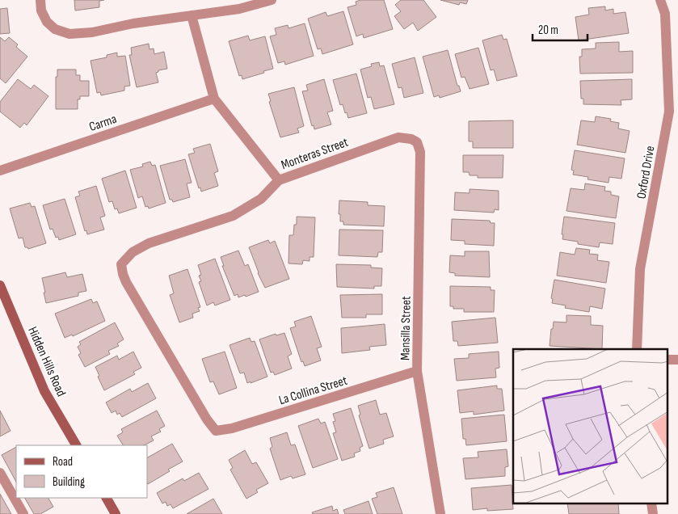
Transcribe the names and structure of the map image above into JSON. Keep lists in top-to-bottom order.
{
  "streets": {
    "street": [
      "Carma",
      "Monteras Street",
      "Oxford Drive",
      "Mansilla Street",
      "Hidden Hills Road",
      "La Collina Street"
    ]
  },
  "crossings": [
    ["Monteras Street", "Mansilla Street"],
    ["Monteras Street", "La Collina Street"],
    ["Mansilla Street", "La Collina Street"]
  ],
  "legend": ["Road", "Building"],
  "scale_bar": "20 m"
}
